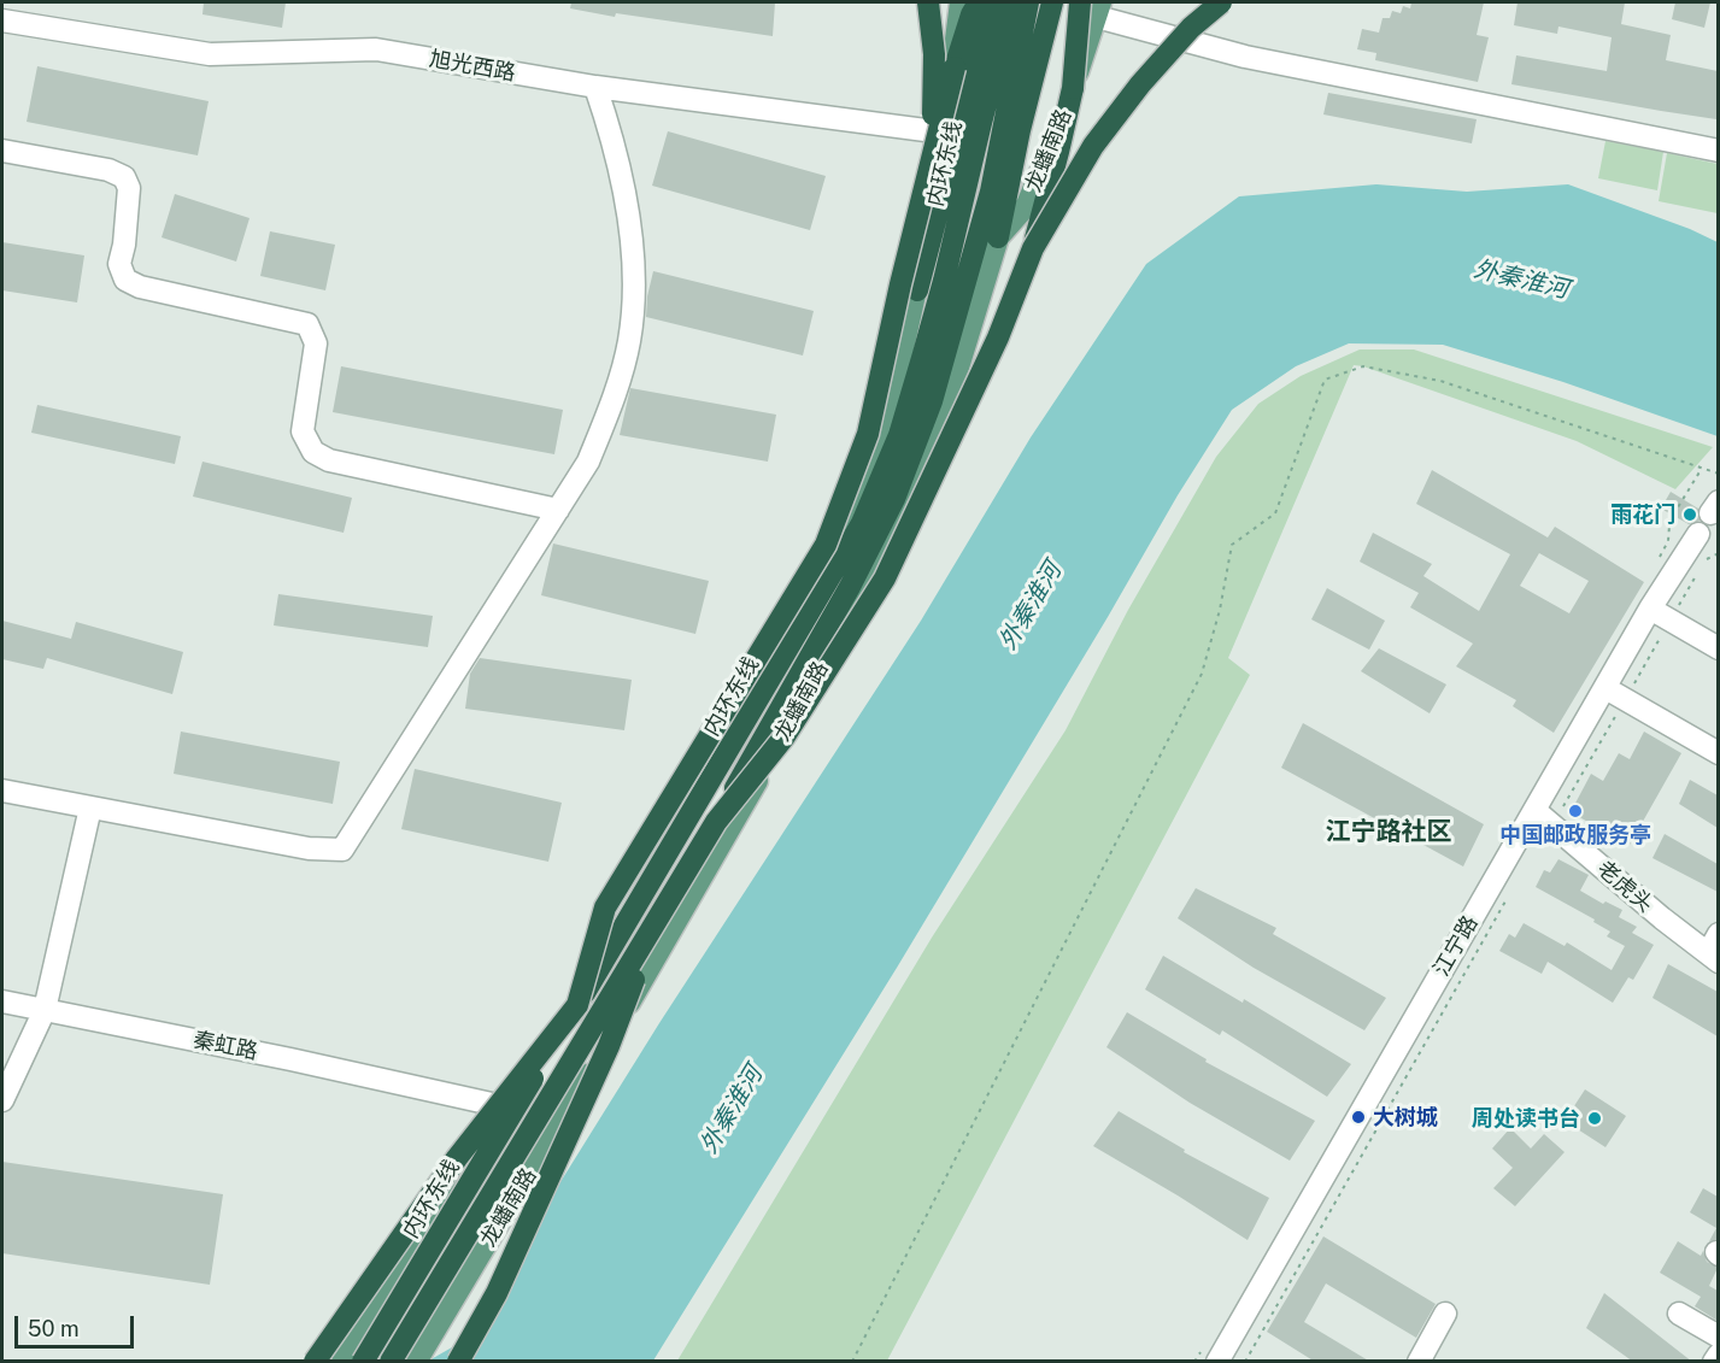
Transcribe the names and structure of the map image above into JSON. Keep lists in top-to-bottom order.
{
  "streets": {
    "highway": ["内环东线"],
    "main road": ["龙蟠南路"],
    "street": [
      "旭光西路",
      "老虎头",
      "江宁路",
      "秦虹路"
    ]
  },
  "crossings": [
    ["老虎头", "江宁路"]
  ],
  "districts": ["江宁路社区"],
  "water": ["外秦淮河"],
  "places": [
    "雨花门",
    "中国邮政服务亭",
    "大树城",
    "周处读书台"
  ],
  "scale_bar": "50 m"
}
